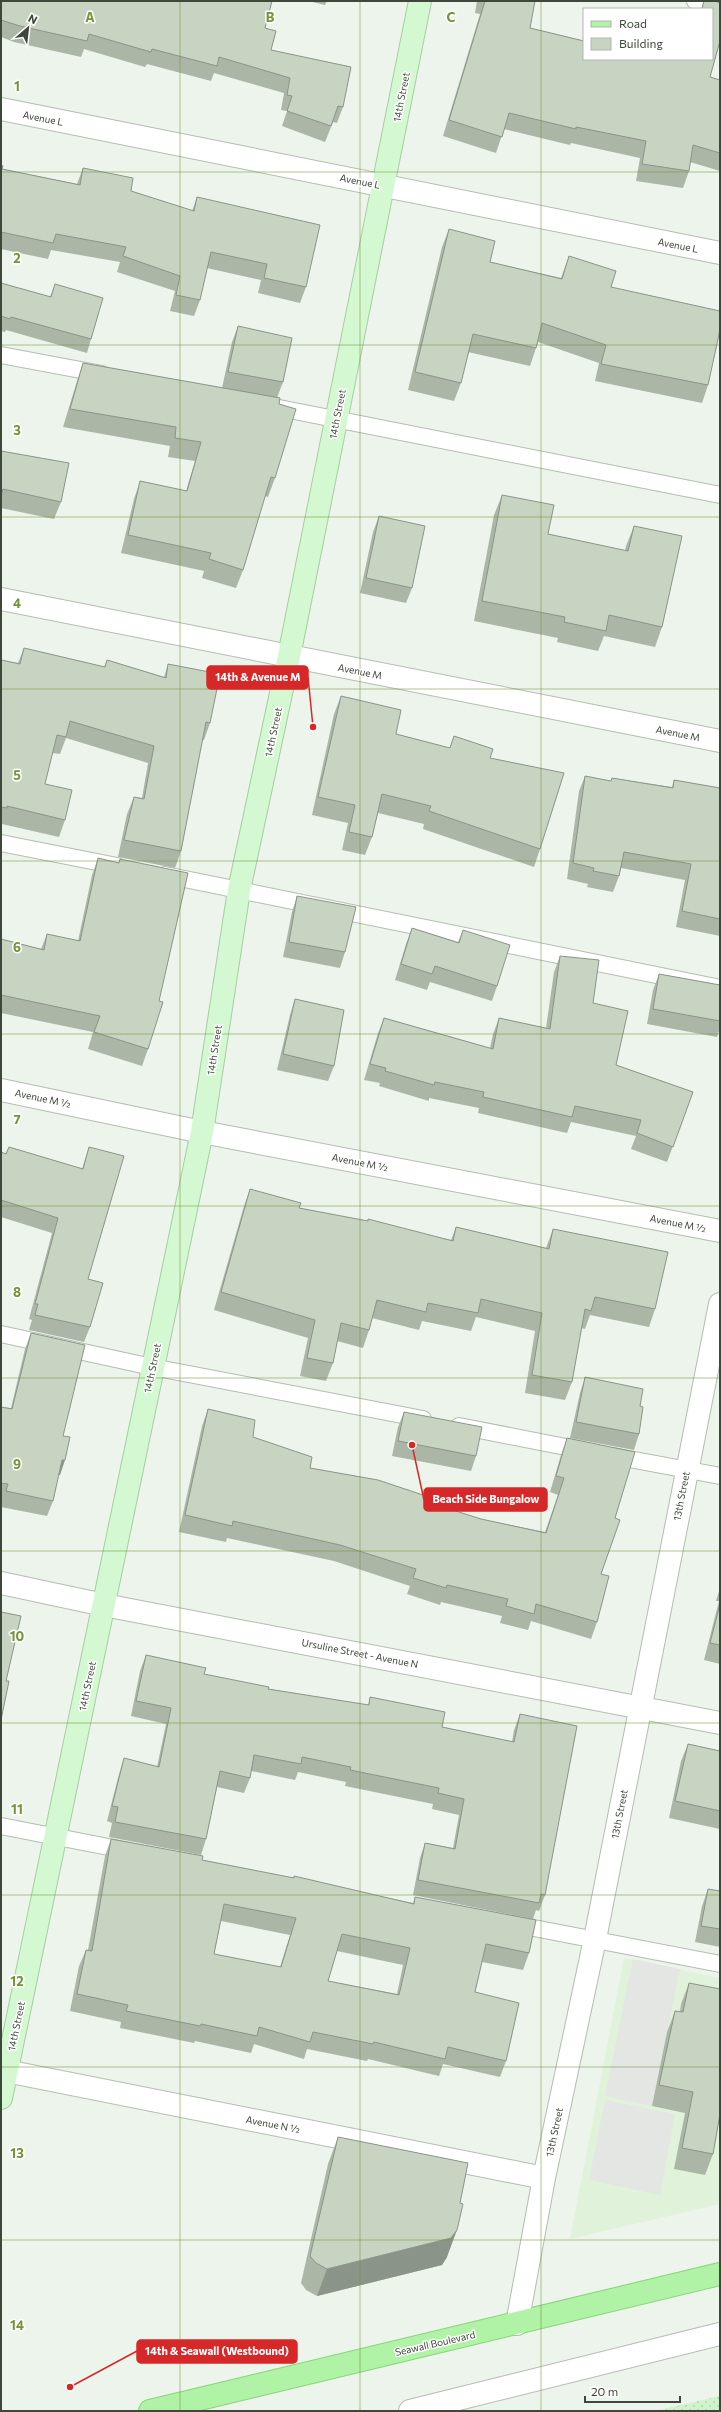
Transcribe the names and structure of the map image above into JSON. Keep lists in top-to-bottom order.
{
  "streets": {
    "main road": ["14th Street", "Seawall Boulevard"],
    "street": [
      "Avenue L",
      "Avenue M",
      "Avenue M ½",
      "13th Street",
      "Ursuline Street - Avenue N",
      "Avenue N ½"
    ]
  },
  "crossings": [
    ["14th Street", "Avenue L"],
    ["14th Street", "Avenue M"],
    ["14th Street", "Avenue M ½"],
    ["14th Street", "Ursuline Street - Avenue N"],
    ["14th Street", "Avenue N ½"],
    ["13th Street", "Ursuline Street - Avenue N"],
    ["13th Street", "Avenue N ½"],
    ["13th Street", "Seawall Boulevard"]
  ],
  "places": ["14th & Avenue M", "Beach Side Bungalow", "14th & Seawall (Westbound)"],
  "legend": ["Road", "Building"],
  "scale_bar": "20 m",
  "north": "top right",
  "grid": {
    "columns": ["A", "B", "C"],
    "rows": [
      "1",
      "2",
      "3",
      "4",
      "5",
      "6",
      "7",
      "8",
      "9",
      "10",
      "11",
      "12",
      "13",
      "14"
    ]
  }
}
